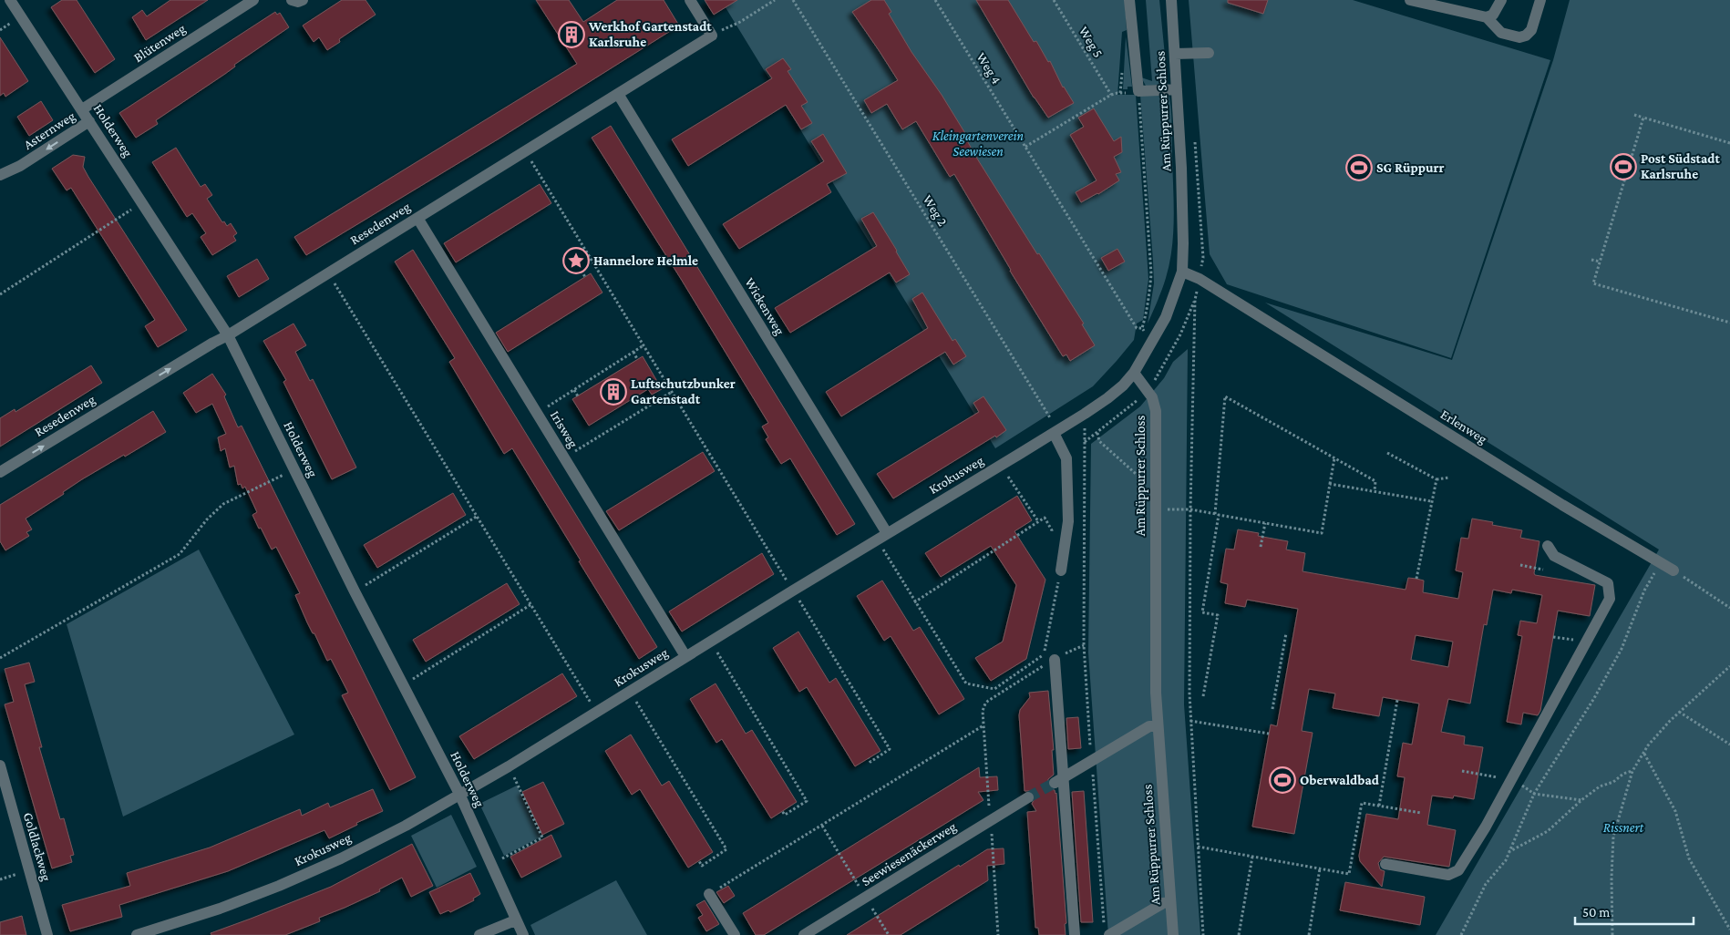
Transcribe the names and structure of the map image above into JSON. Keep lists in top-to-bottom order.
{
  "streets": {
    "street": [
      "Blütenweg",
      "Am Rüppurrer Schloss",
      "Asternweg",
      "Holderweg",
      "Resedenweg",
      "Wickenweg",
      "Erlenweg",
      "Irisweg",
      "Krokusweg",
      "Goldlackweg",
      "Seewiesenäckerweg"
    ],
    "path": ["Weg 5", "Weg 4", "Weg 2"]
  },
  "crossings": [
    ["Blütenweg", "Holderweg"],
    ["Am Rüppurrer Schloss", "Erlenweg"],
    ["Am Rüppurrer Schloss", "Krokusweg"],
    ["Asternweg", "Holderweg"],
    ["Holderweg", "Resedenweg"],
    ["Holderweg", "Krokusweg"],
    ["Weg 2", "Krokusweg"],
    ["Resedenweg", "Wickenweg"],
    ["Resedenweg", "Irisweg"],
    ["Wickenweg", "Krokusweg"],
    ["Irisweg", "Krokusweg"]
  ],
  "one_way": ["Asternweg"],
  "parks": ["Kleingartenverein Seewiesen", "Rissnert"],
  "places": {
    "building": ["Werkhof Gartenstadt Karlsruhe", "Luftschutzbunker Gartenstadt"],
    "sports": ["Post Südstadt Karlsruhe", "SG Rüppurr", "Oberwaldbad"],
    "place": ["Hannelore Helmle"]
  },
  "scale_bar": "50 m"
}
